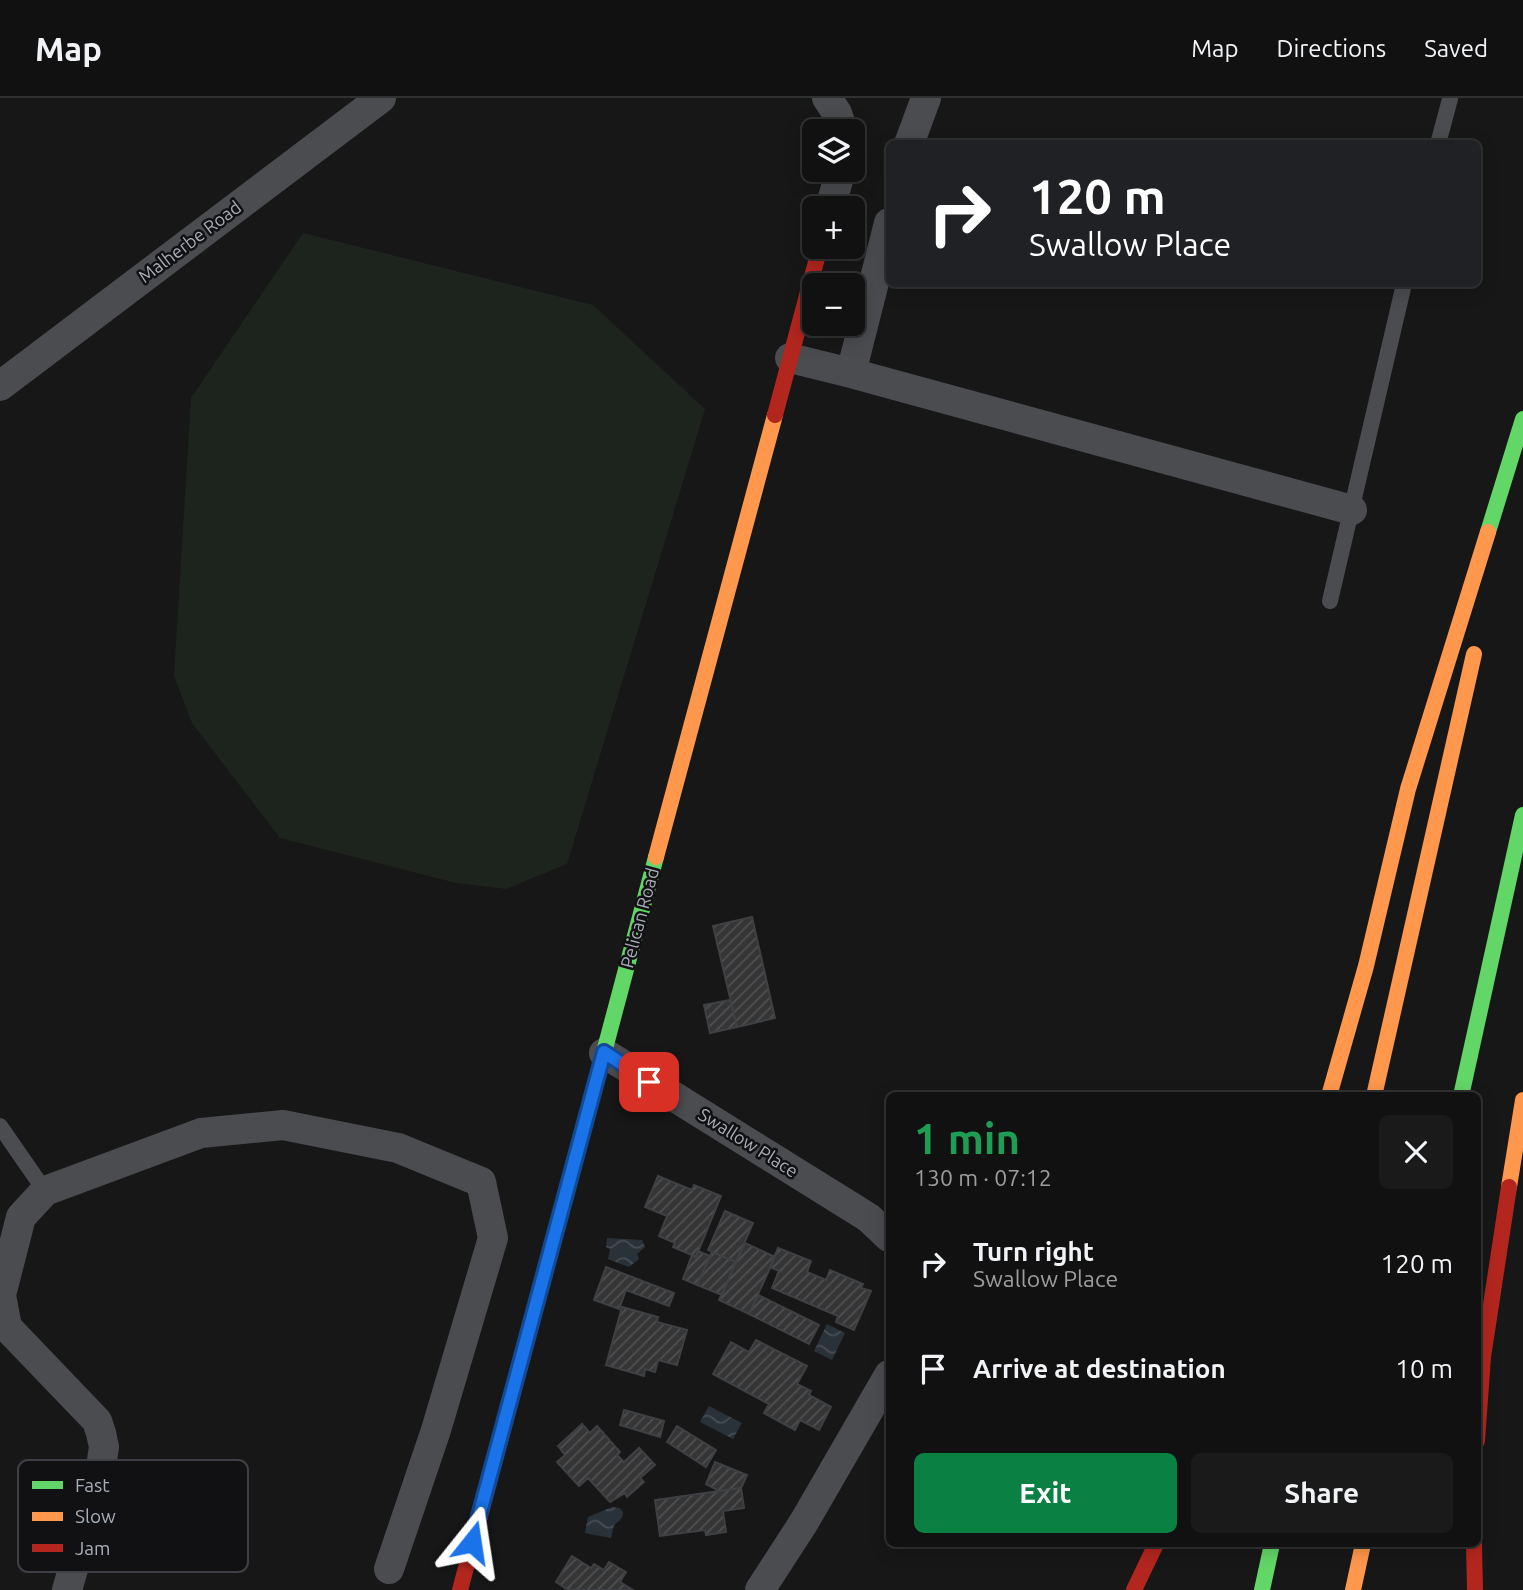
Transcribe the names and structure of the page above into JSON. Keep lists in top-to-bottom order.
{
  "streets": {
    "main road": ["Pelican Road"],
    "street": ["Malherbe Road", "Swallow Place"]
  },
  "crossings": [
    ["Pelican Road", "Swallow Place"]
  ],
  "legend": ["Fast", "Slow", "Jam"],
  "page": {
    "header": "Map",
    "nav": ["Map", "Directions", "Saved"],
    "map_buttons": ["+", "−"],
    "turn": ["120 m", "Swallow Place"],
    "heading": ["1 min", "130 m · 07:12"],
    "list": [
      {
        "name": "Turn right",
        "note": "Swallow Place",
        "value": "120 m"
      },
      {
        "name": "Arrive at destination",
        "value": "10 m"
      }
    ],
    "buttons": ["Exit", "Share"]
  }
}
